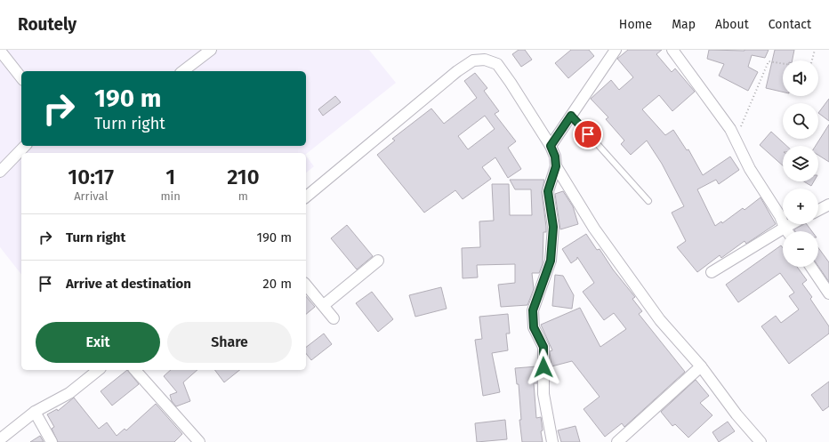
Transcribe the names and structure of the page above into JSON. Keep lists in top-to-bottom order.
{
  "page": {
    "header": "Routely",
    "nav": [
      "Home",
      "Map",
      "About",
      "Contact"
    ],
    "map_buttons": ["+", "−"],
    "turn": ["190 m", "Turn right"],
    "eta": [
      "10:17",
      "Arrival",
      "1",
      "min",
      "210",
      "m"
    ],
    "list": [
      {
        "name": "Turn right",
        "value": "190 m"
      },
      {
        "name": "Arrive at destination",
        "value": "20 m"
      }
    ],
    "buttons": ["Exit", "Share"]
  }
}
